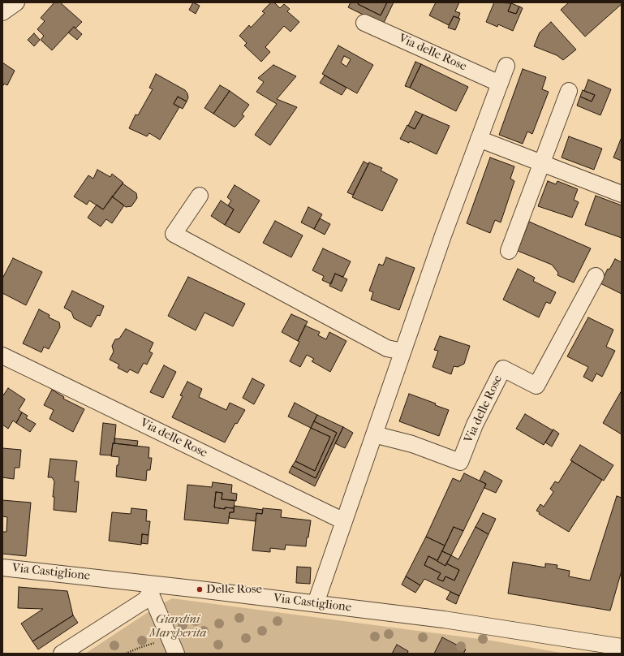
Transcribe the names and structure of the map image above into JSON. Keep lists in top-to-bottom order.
{
  "streets": {
    "street": ["Via delle Rose", "Via Castiglione"]
  },
  "parks": ["Giardini Margherita"],
  "places": ["Delle Rose"]
}
